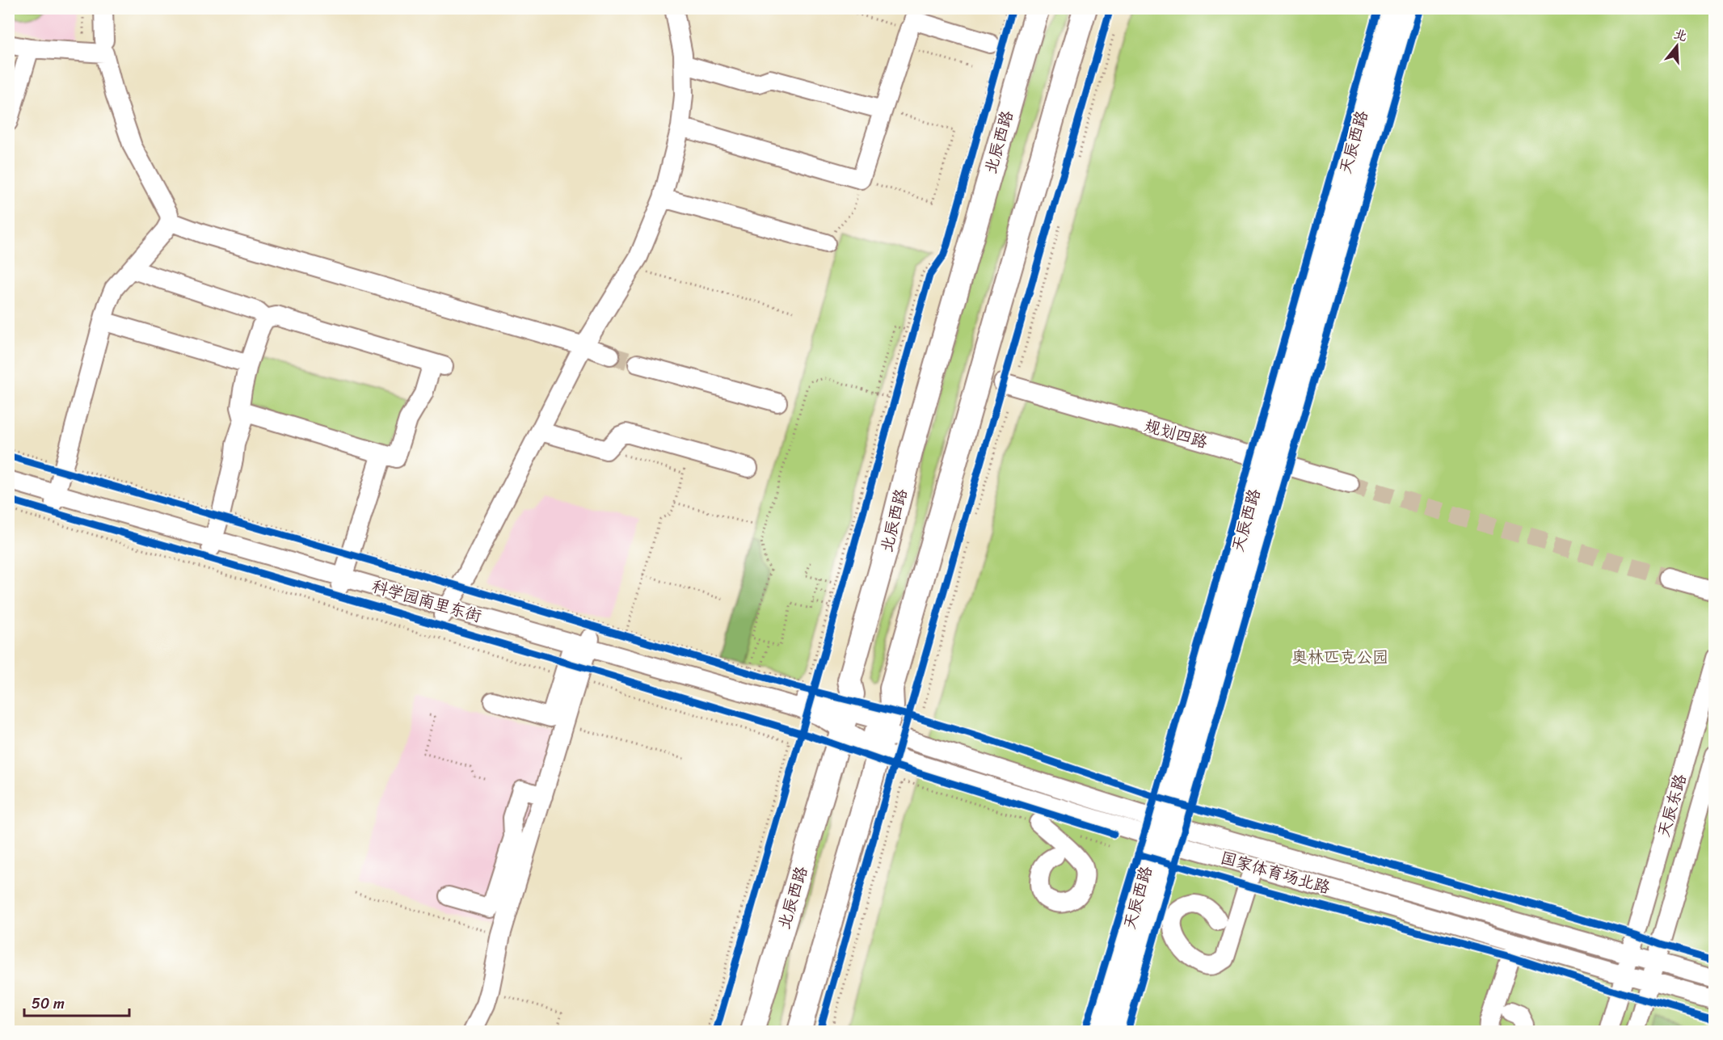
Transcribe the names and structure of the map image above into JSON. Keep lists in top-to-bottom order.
{
  "streets": {
    "main road": ["北辰西路"],
    "street": [
      "天辰西路",
      "规划四路",
      "科学园南里东街",
      "天辰东路",
      "国家体育场北路"
    ]
  },
  "crossings": [
    ["北辰西路", "科学园南里东街"],
    ["北辰西路", "国家体育场北路"],
    ["天辰西路", "规划四路"],
    ["天辰西路", "国家体育场北路"],
    ["科学园南里东街", "国家体育场北路"],
    ["天辰东路", "国家体育场北路"]
  ],
  "parks": ["奥林匹克公园"],
  "scale_bar": "50 m",
  "north": "top"
}
